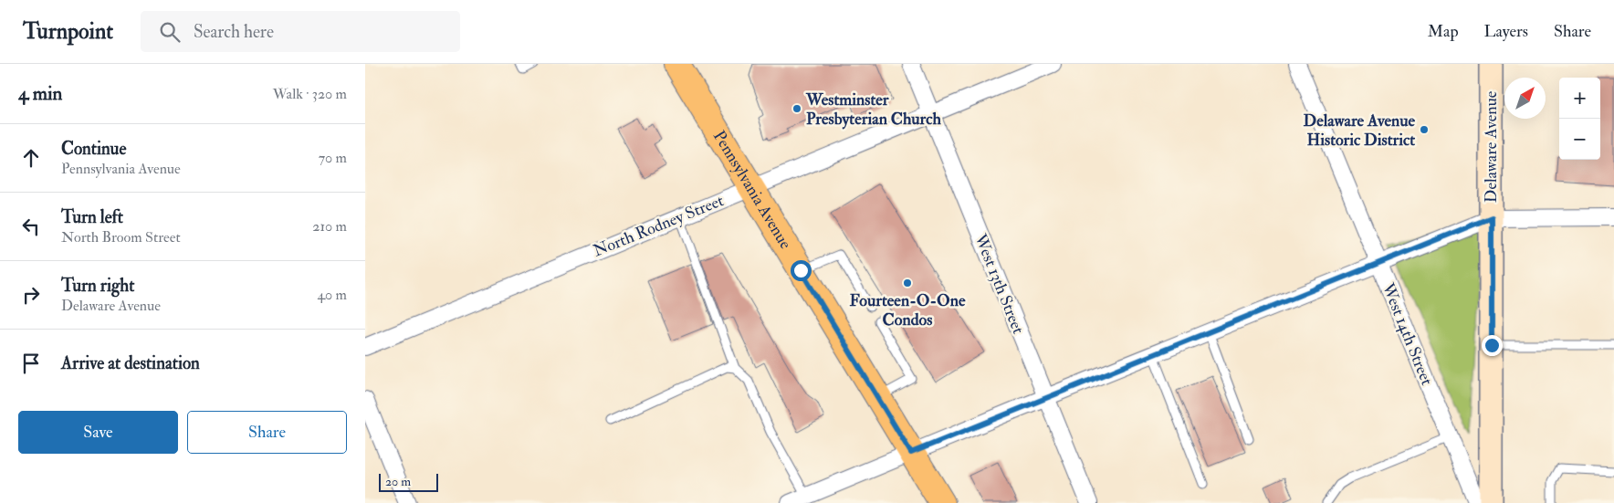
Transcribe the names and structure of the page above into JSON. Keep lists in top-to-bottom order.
{
  "streets": {
    "main road": ["Pennsylvania Avenue"],
    "street": [
      "Delaware Avenue",
      "North Rodney Street",
      "West 13th Street",
      "West 14th Street"
    ]
  },
  "crossings": [
    ["Pennsylvania Avenue", "North Rodney Street"],
    ["North Rodney Street", "West 13th Street"]
  ],
  "places": ["Westminster Presbyterian Church", "Delaware Avenue Historic District", "Fourteen-O-One Condos"],
  "scale_bar": "20 m",
  "north": "top right",
  "page": {
    "header": "Turnpoint",
    "search": "Search here",
    "nav": ["Map", "Layers", "Share"],
    "heading": ["4 min", "Walk · 320 m"],
    "map_buttons": ["+", "−"],
    "list": [
      ["Continue", "Pennsylvania Avenue", "70 m"],
      ["Turn left", "North Broom Street", "210 m"],
      ["Turn right", "Delaware Avenue", "40 m"],
      "Arrive at destination"
    ],
    "buttons": ["Save", "Share"],
    "scale": "20 m"
  }
}
